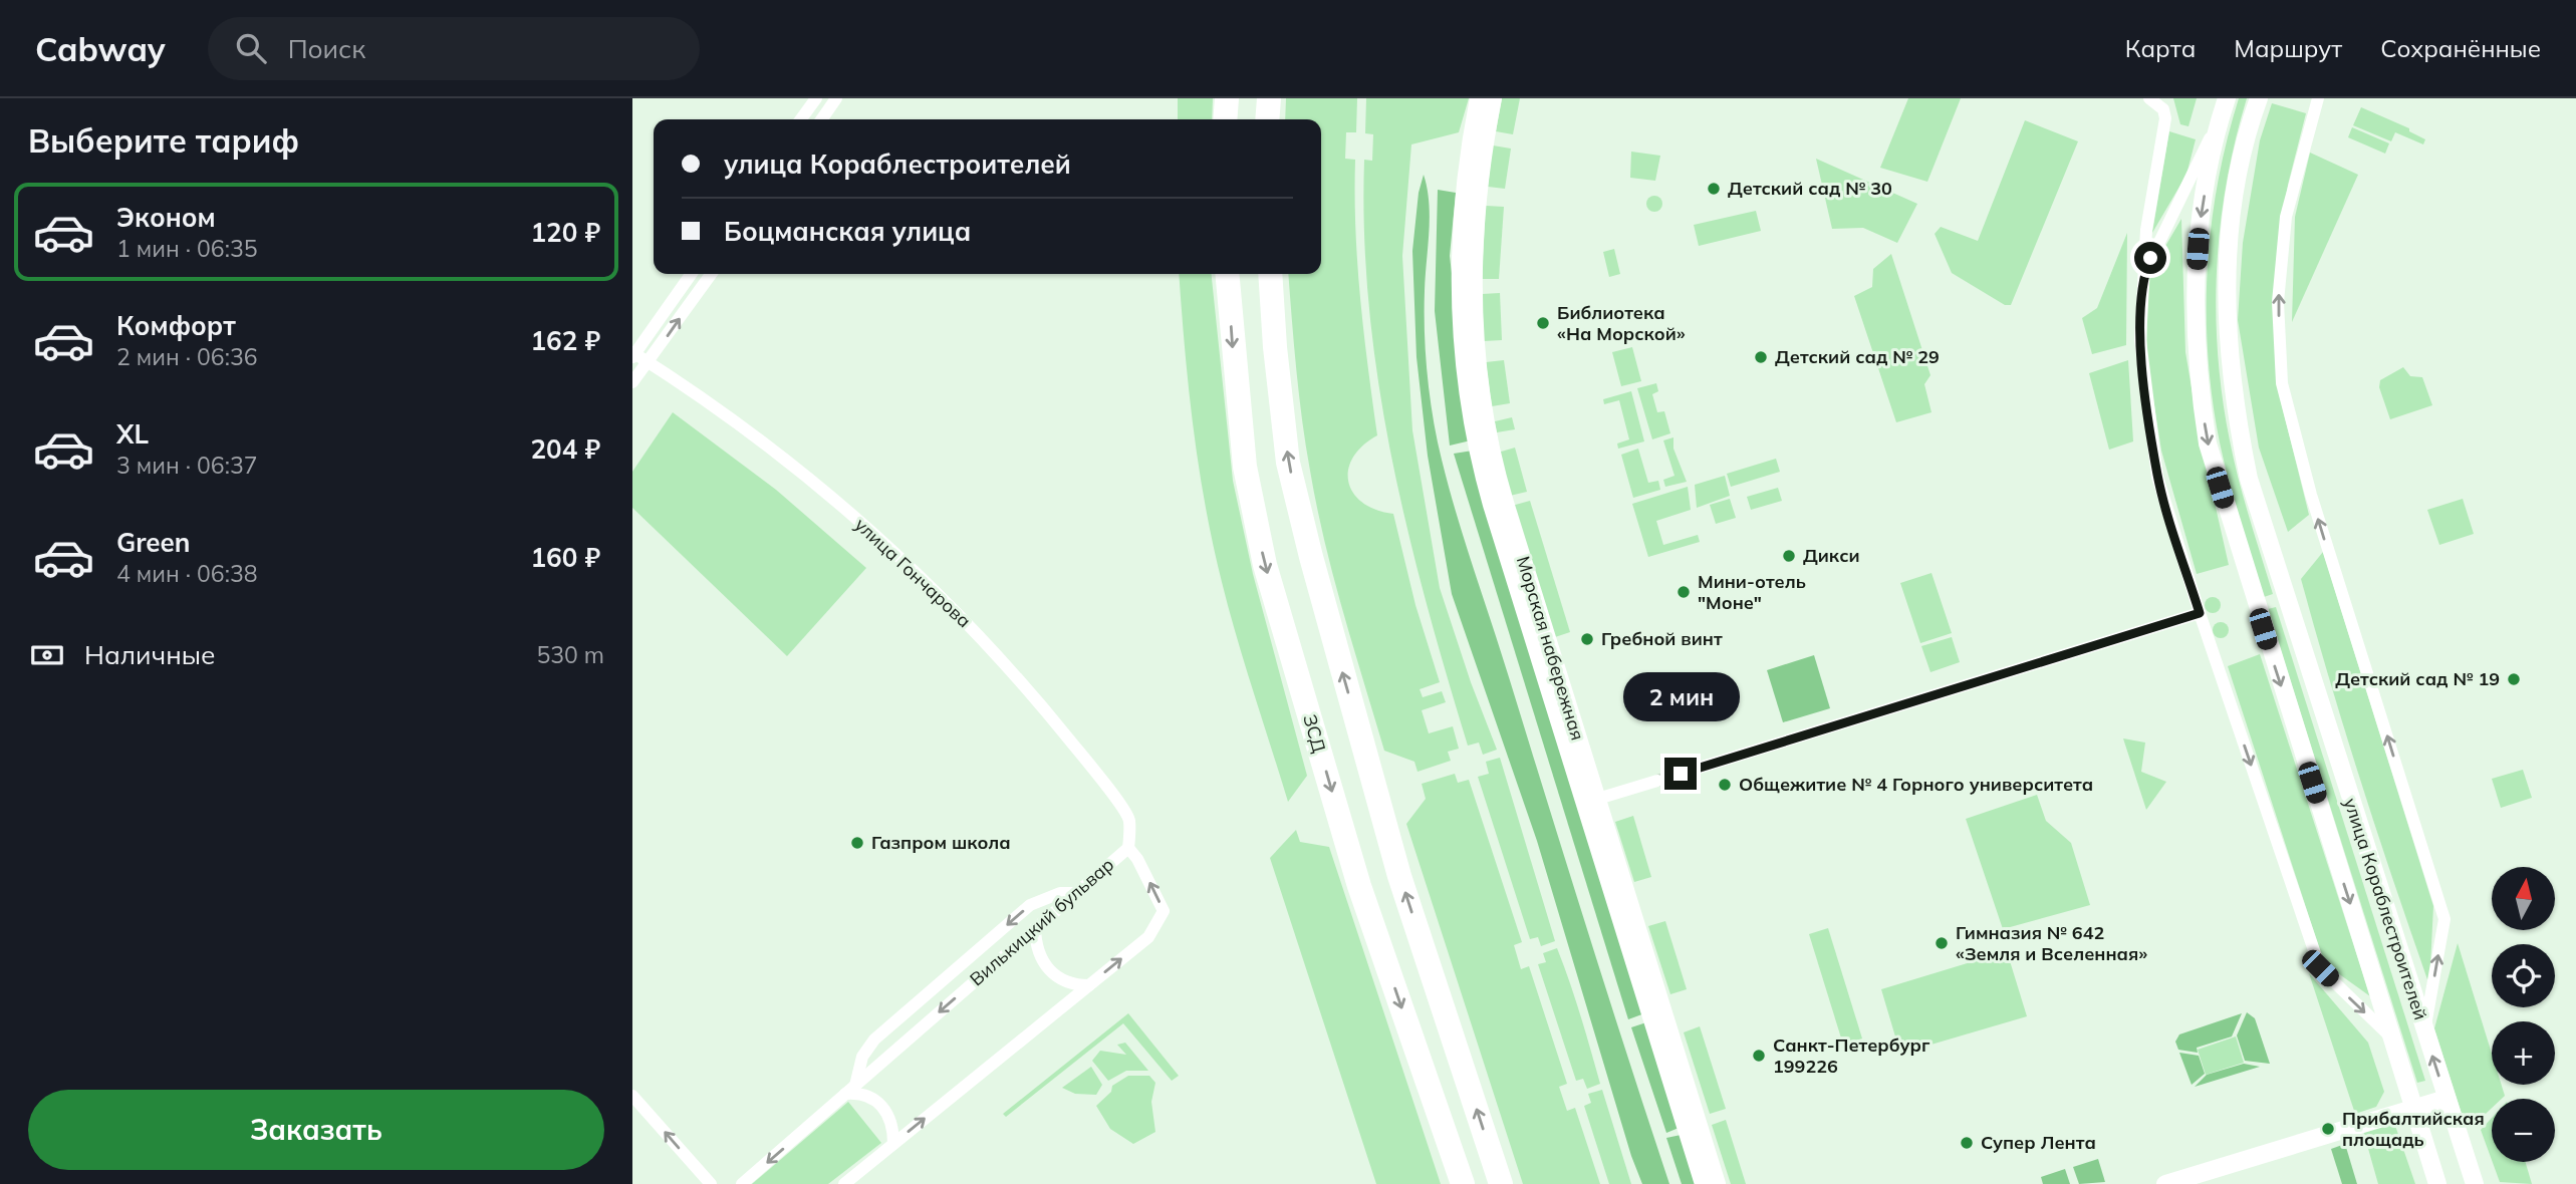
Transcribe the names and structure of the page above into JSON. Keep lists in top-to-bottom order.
{
  "streets": {
    "highway": ["ЗСД"],
    "street": [
      "улица Гончарова",
      "Морская набережная",
      "улица Кораблестроителей",
      "Вилькицкий бульвар"
    ]
  },
  "crossings": [
    ["улица Гончарова", "Вилькицкий бульвар"]
  ],
  "places": [
    "Детский сад № 30",
    "Библиотека «На Морской»",
    "Детский сад № 29",
    "Дикси",
    "Мини-отель \"Моне\"",
    "Гребной винт",
    "Детский сад № 19",
    "Общежитие № 4 Горного университета",
    "Газпром школа",
    "Гимназия № 642 «Земля и Вселенная»",
    "Санкт-Петербург 199226",
    "Прибалтийская площадь",
    "Супер Лента"
  ],
  "north": "top",
  "page": {
    "header": "Cabway",
    "search": "Поиск",
    "nav": ["Карта", "Маршрут", "Сохранённые"],
    "heading": "Выберите тариф",
    "banner": ["улица Кораблестроителей", "Боцманская улица"],
    "list": [
      {
        "name": "Эконом",
        "note": "1 мин · 06:35",
        "value": "120 ₽"
      },
      {
        "name": "Комфорт",
        "note": "2 мин · 06:36",
        "value": "162 ₽"
      },
      {
        "name": "XL",
        "note": "3 мин · 06:37",
        "value": "204 ₽"
      },
      {
        "name": "Green",
        "note": "4 мин · 06:38",
        "value": "160 ₽"
      }
    ],
    "pay": ["Наличные", "530 m"],
    "bubble": "2 мин",
    "map_buttons": ["+", "−"],
    "buttons": "Заказать"
  }
}
